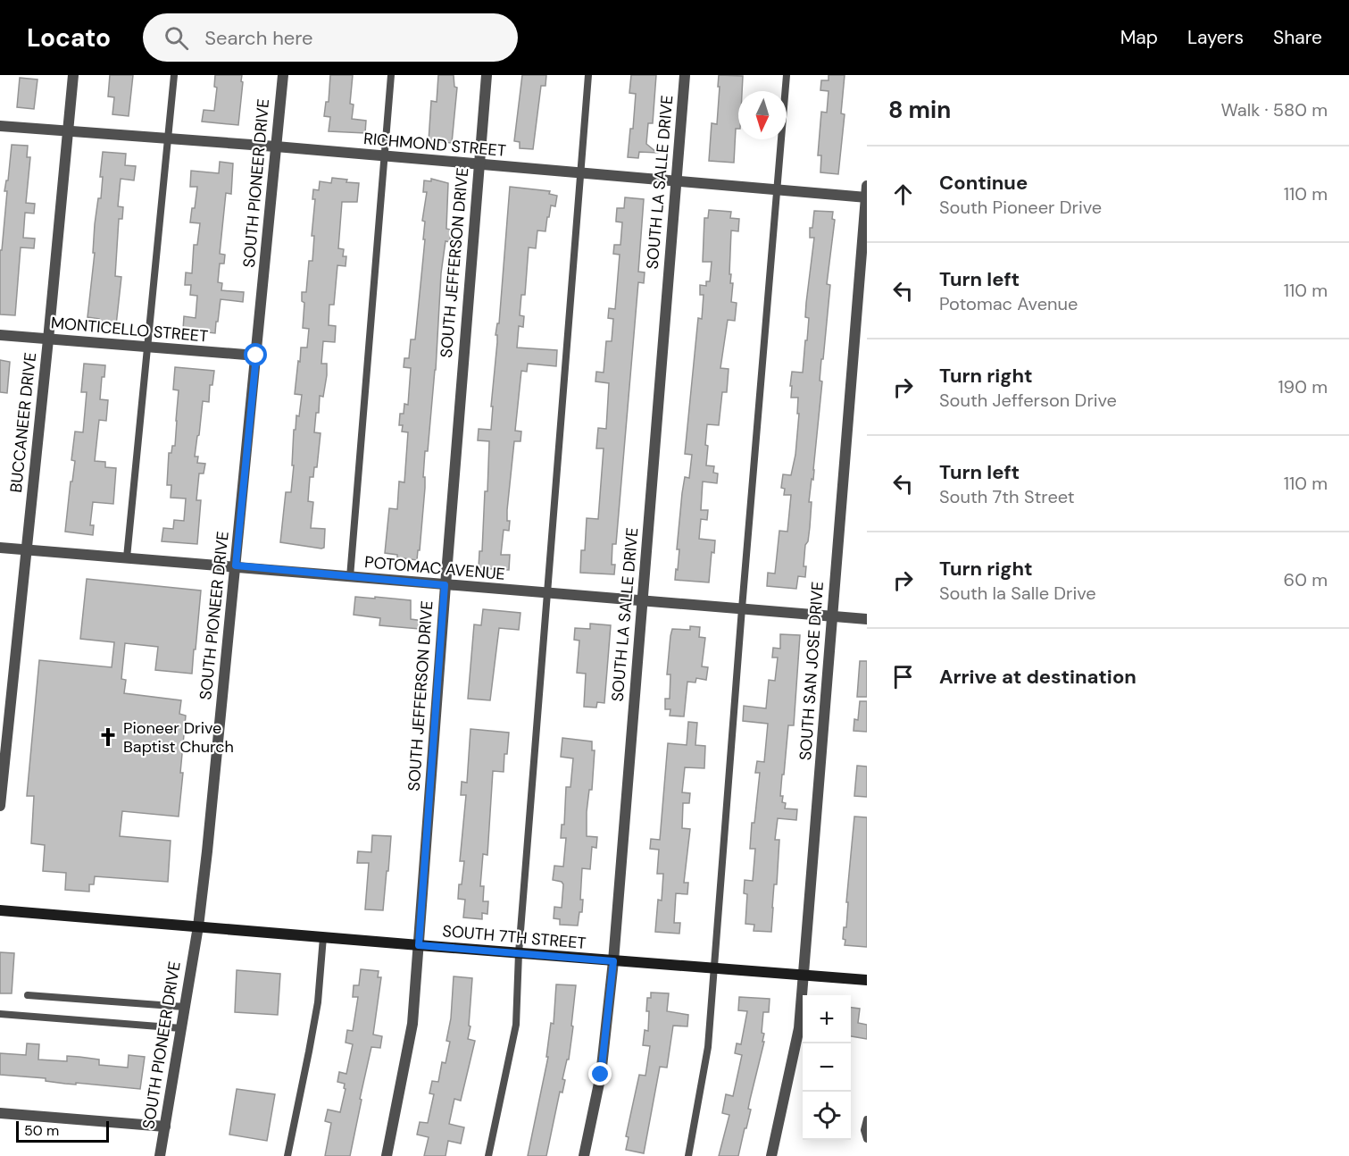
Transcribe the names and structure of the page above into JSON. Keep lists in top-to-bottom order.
{
  "streets": {
    "main road": ["SOUTH 7TH STREET"],
    "street": [
      "RICHMOND STREET",
      "SOUTH LA SALLE DRIVE",
      "SOUTH PIONEER DRIVE",
      "SOUTH JEFFERSON DRIVE",
      "MONTICELLO STREET",
      "BUCCANEER DRIVE",
      "POTOMAC AVENUE",
      "SOUTH SAN JOSE DRIVE"
    ]
  },
  "crossings": [
    ["RICHMOND STREET", "SOUTH LA SALLE DRIVE"],
    ["RICHMOND STREET", "SOUTH PIONEER DRIVE"],
    ["RICHMOND STREET", "SOUTH JEFFERSON DRIVE"],
    ["RICHMOND STREET", "BUCCANEER DRIVE"],
    ["RICHMOND STREET", "SOUTH SAN JOSE DRIVE"],
    ["SOUTH LA SALLE DRIVE", "POTOMAC AVENUE"],
    ["SOUTH LA SALLE DRIVE", "SOUTH 7TH STREET"],
    ["SOUTH PIONEER DRIVE", "MONTICELLO STREET"],
    ["SOUTH PIONEER DRIVE", "POTOMAC AVENUE"],
    ["SOUTH PIONEER DRIVE", "SOUTH 7TH STREET"],
    ["SOUTH JEFFERSON DRIVE", "POTOMAC AVENUE"],
    ["SOUTH JEFFERSON DRIVE", "SOUTH 7TH STREET"],
    ["MONTICELLO STREET", "BUCCANEER DRIVE"],
    ["BUCCANEER DRIVE", "POTOMAC AVENUE"],
    ["POTOMAC AVENUE", "SOUTH SAN JOSE DRIVE"],
    ["SOUTH SAN JOSE DRIVE", "SOUTH 7TH STREET"]
  ],
  "places": {
    "church": ["Pioneer Drive Baptist Church"]
  },
  "scale_bar": "50 m",
  "north": "bottom",
  "page": {
    "header": "Locato",
    "search": "Search here",
    "nav": ["Map", "Layers", "Share"],
    "heading": ["8 min", "Walk · 580 m"],
    "list": [
      ["Continue", "South Pioneer Drive", "110 m"],
      ["Turn left", "Potomac Avenue", "110 m"],
      ["Turn right", "South Jefferson Drive", "190 m"],
      ["Turn left", "South 7th Street", "110 m"],
      ["Turn right", "South la Salle Drive", "60 m"],
      "Arrive at destination"
    ],
    "map_buttons": ["+", "−"],
    "scale": "50 m"
  }
}
